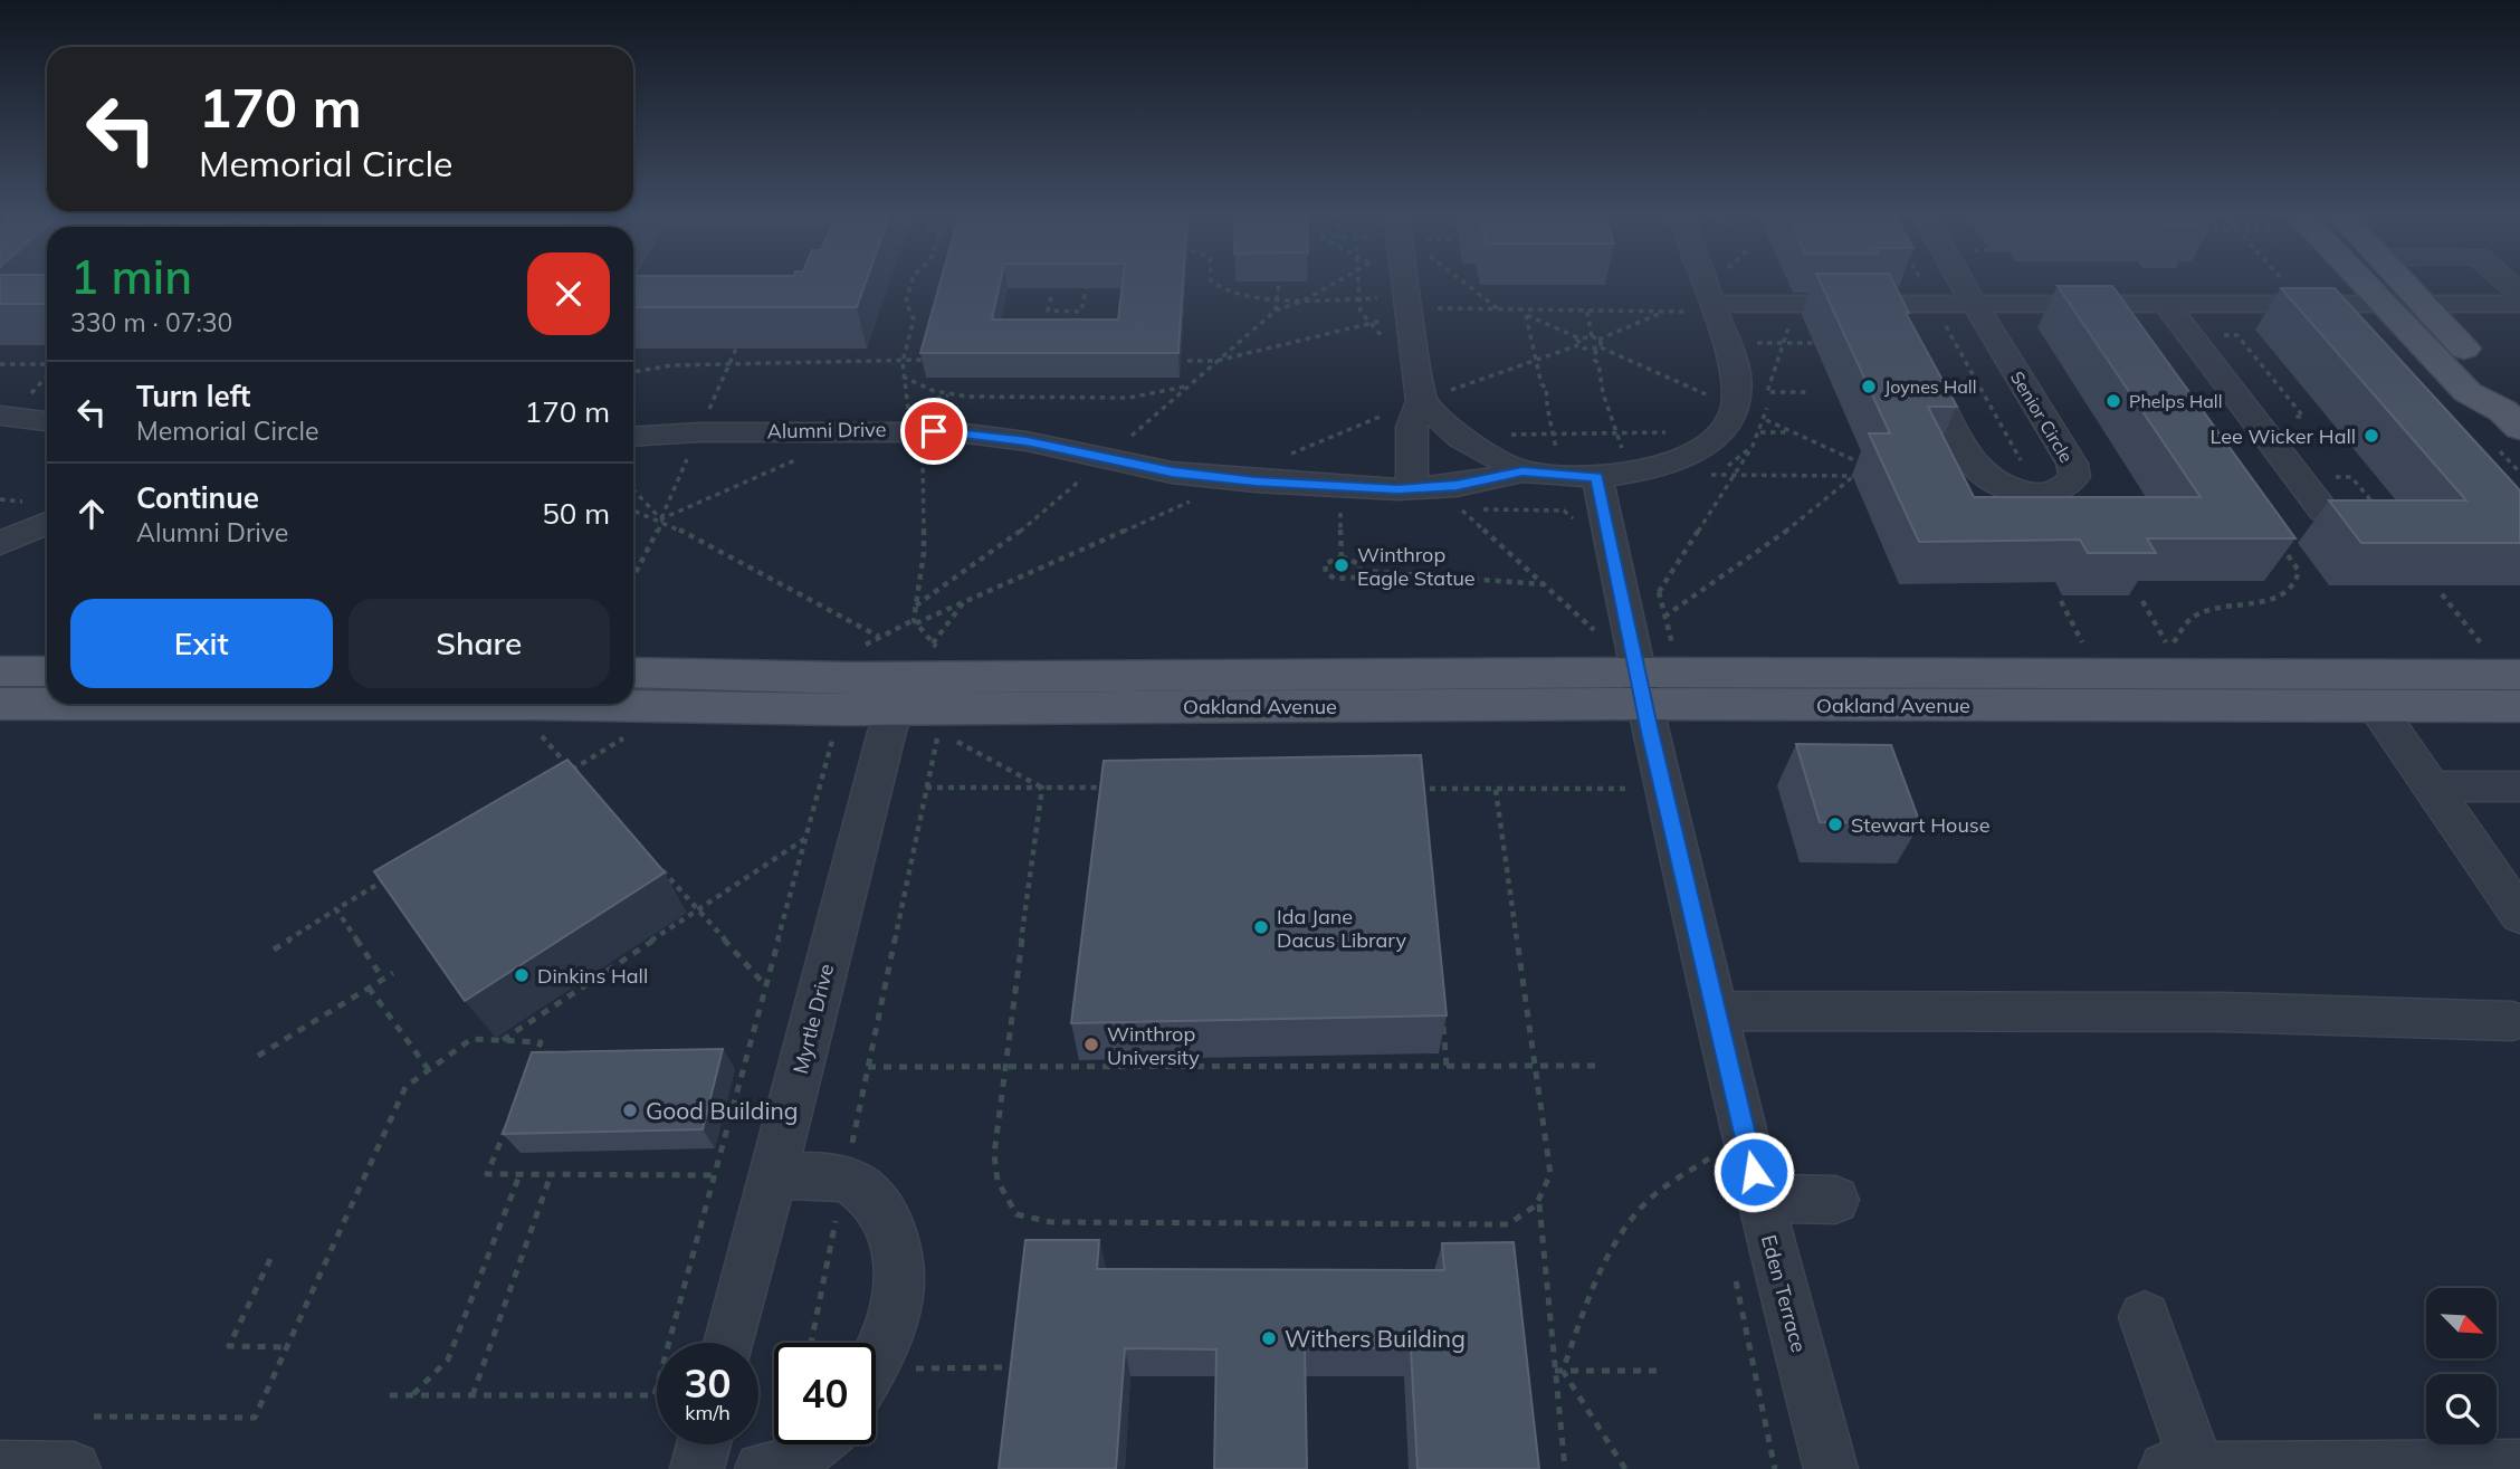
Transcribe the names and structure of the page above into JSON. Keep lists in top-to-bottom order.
{
  "streets": {
    "main road": ["Oakland Avenue"],
    "street": [
      "Senior Circle",
      "Alumni Drive",
      "Myrtle Drive",
      "Eden Terrace"
    ]
  },
  "crossings": [
    ["Oakland Avenue", "Myrtle Drive"],
    ["Oakland Avenue", "Eden Terrace"]
  ],
  "places": [
    "Joynes Hall",
    "Phelps Hall",
    "Lee Wicker Hall",
    "Winthrop Eagle Statue",
    "Stewart House",
    "Ida Jane Dacus Library",
    "Dinkins Hall",
    "Winthrop University",
    "Good Building",
    "Withers Building"
  ],
  "north": "bottom right",
  "page": {
    "turn": ["170 m", "Memorial Circle"],
    "heading": ["1 min", "330 m · 07:30"],
    "list": [
      {
        "name": "Turn left",
        "note": "Memorial Circle",
        "value": "170 m"
      },
      {
        "name": "Continue",
        "note": "Alumni Drive",
        "value": "50 m"
      }
    ],
    "buttons": ["Exit", "Share"],
    "speed": "30 km/h",
    "limit": "40"
  }
}
